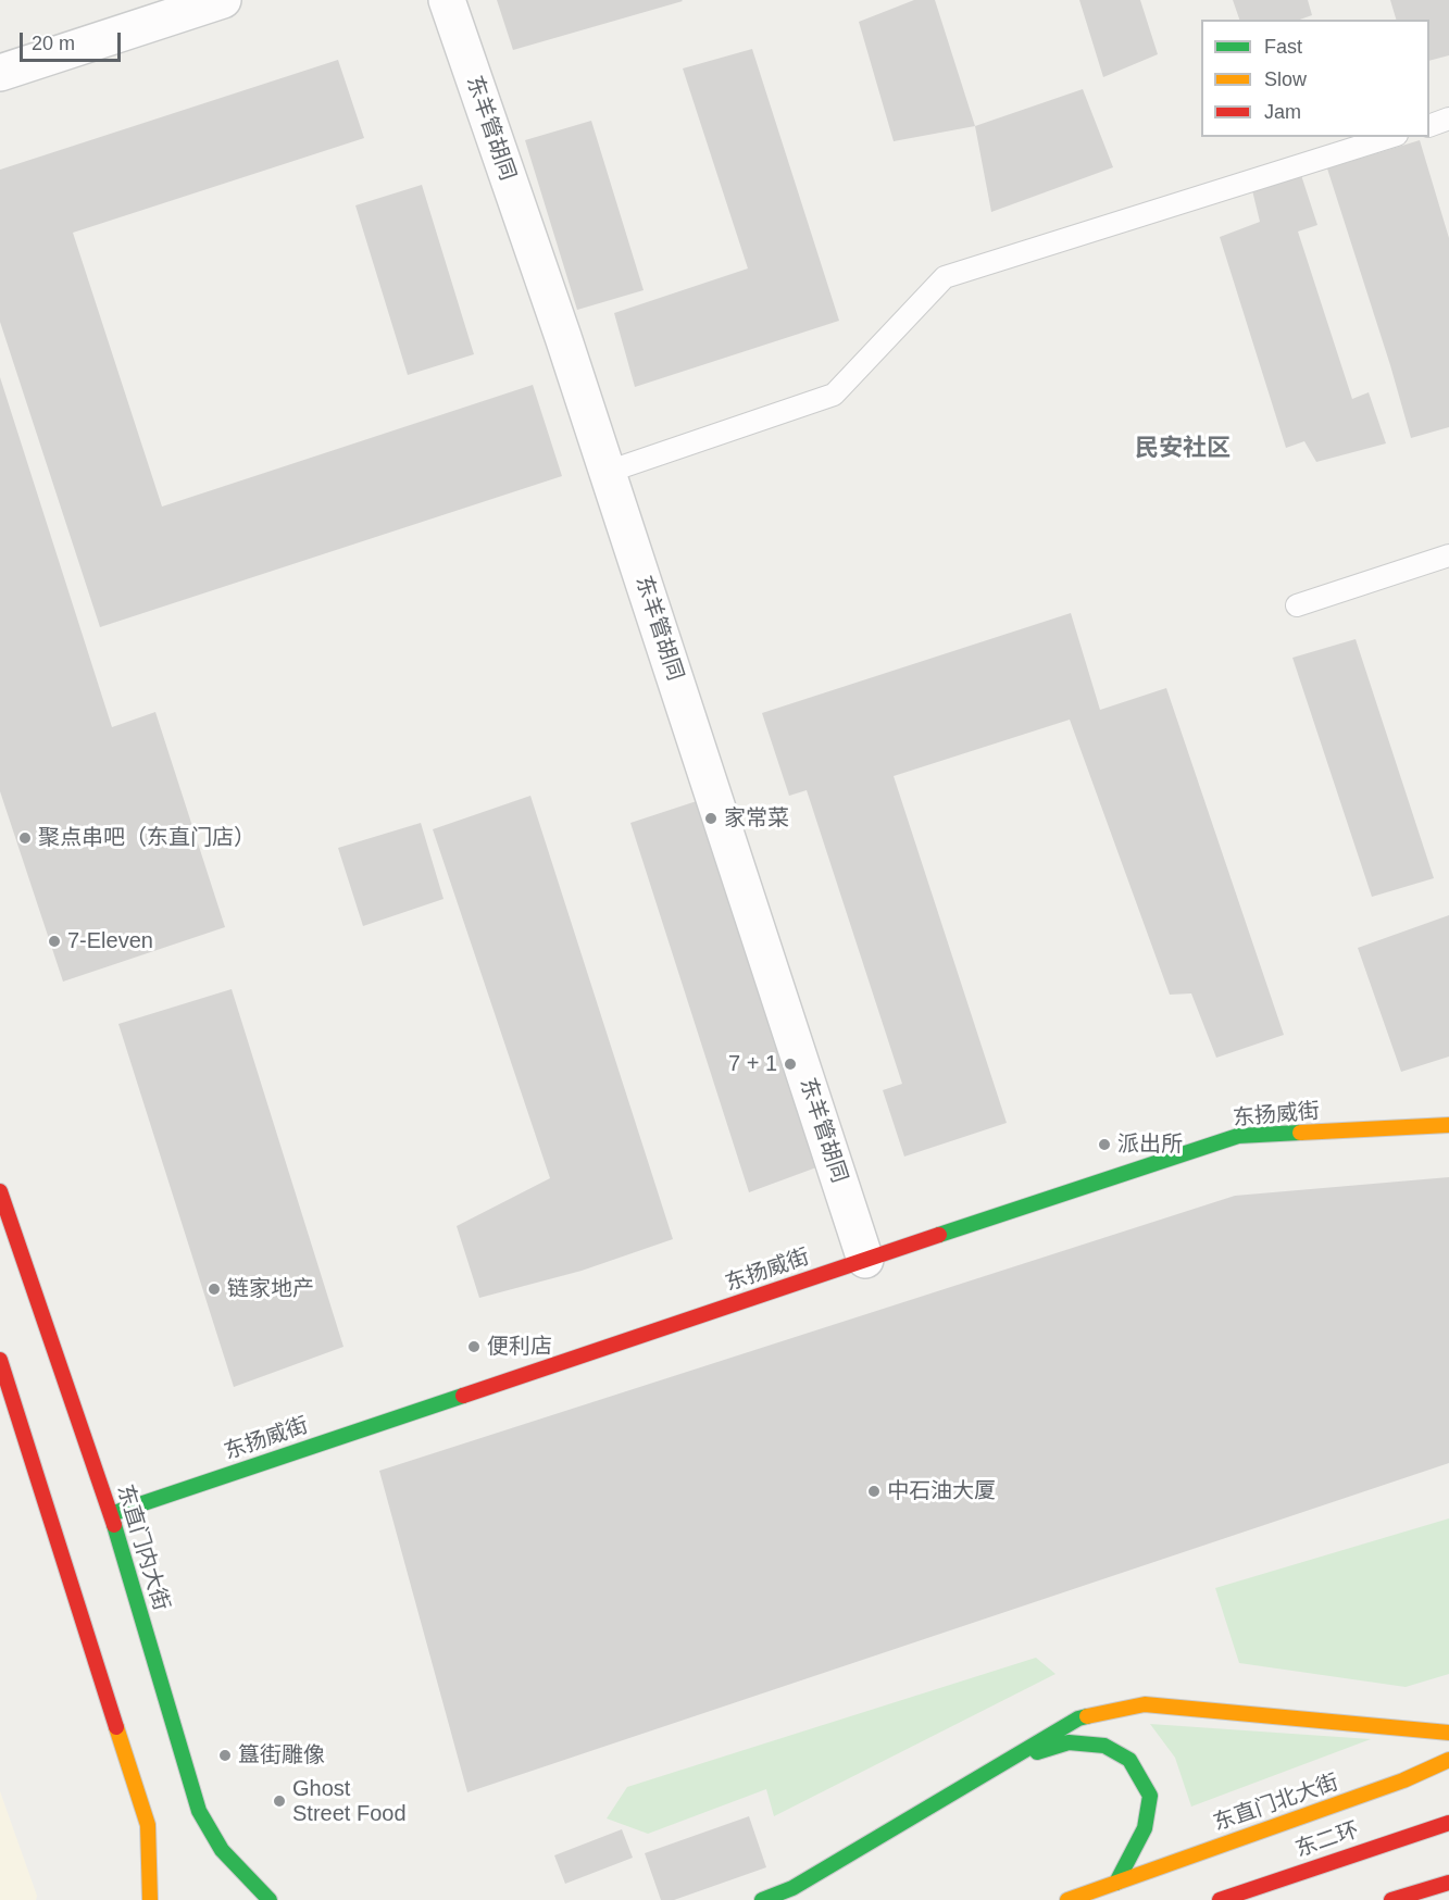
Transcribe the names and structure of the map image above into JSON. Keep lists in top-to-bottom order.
{
  "streets": {
    "main road": [
      "东扬威街",
      "东直门内大街",
      "东直门北大街",
      "东二环"
    ],
    "street": ["东羊管胡同"]
  },
  "crossings": [
    ["东羊管胡同", "东扬威街"],
    ["东扬威街", "东直门内大街"]
  ],
  "districts": ["民安社区"],
  "places": [
    "家常菜",
    "聚点串吧（东直门店）",
    "7-Eleven",
    "7 + 1",
    "派出所",
    "链家地产",
    "便利店",
    "中石油大厦",
    "簋街雕像",
    "Ghost Street Food"
  ],
  "legend": ["Fast", "Slow", "Jam"],
  "scale_bar": "20 m"
}
